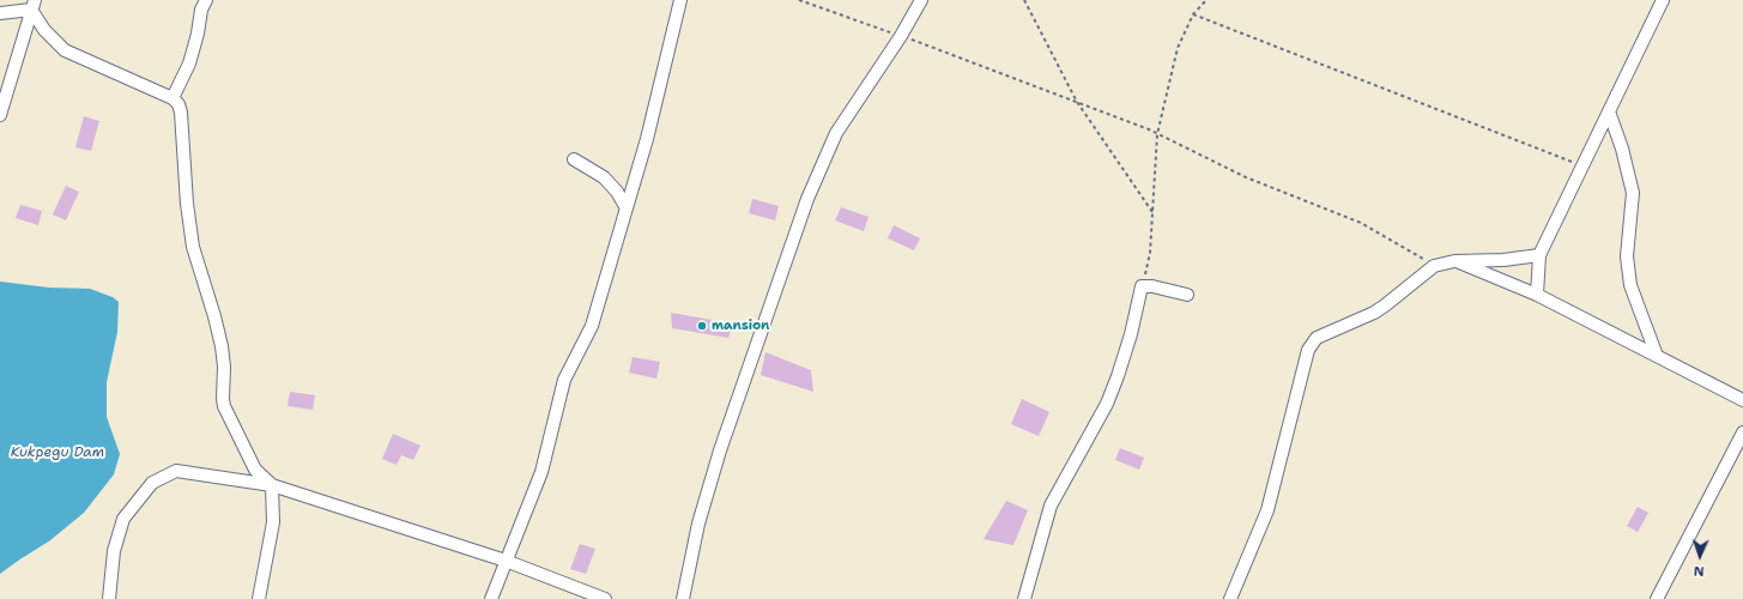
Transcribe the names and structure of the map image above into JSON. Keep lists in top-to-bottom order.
{
  "water": ["Kukpegu Dam"],
  "places": ["mansion"],
  "north": "bottom"
}
